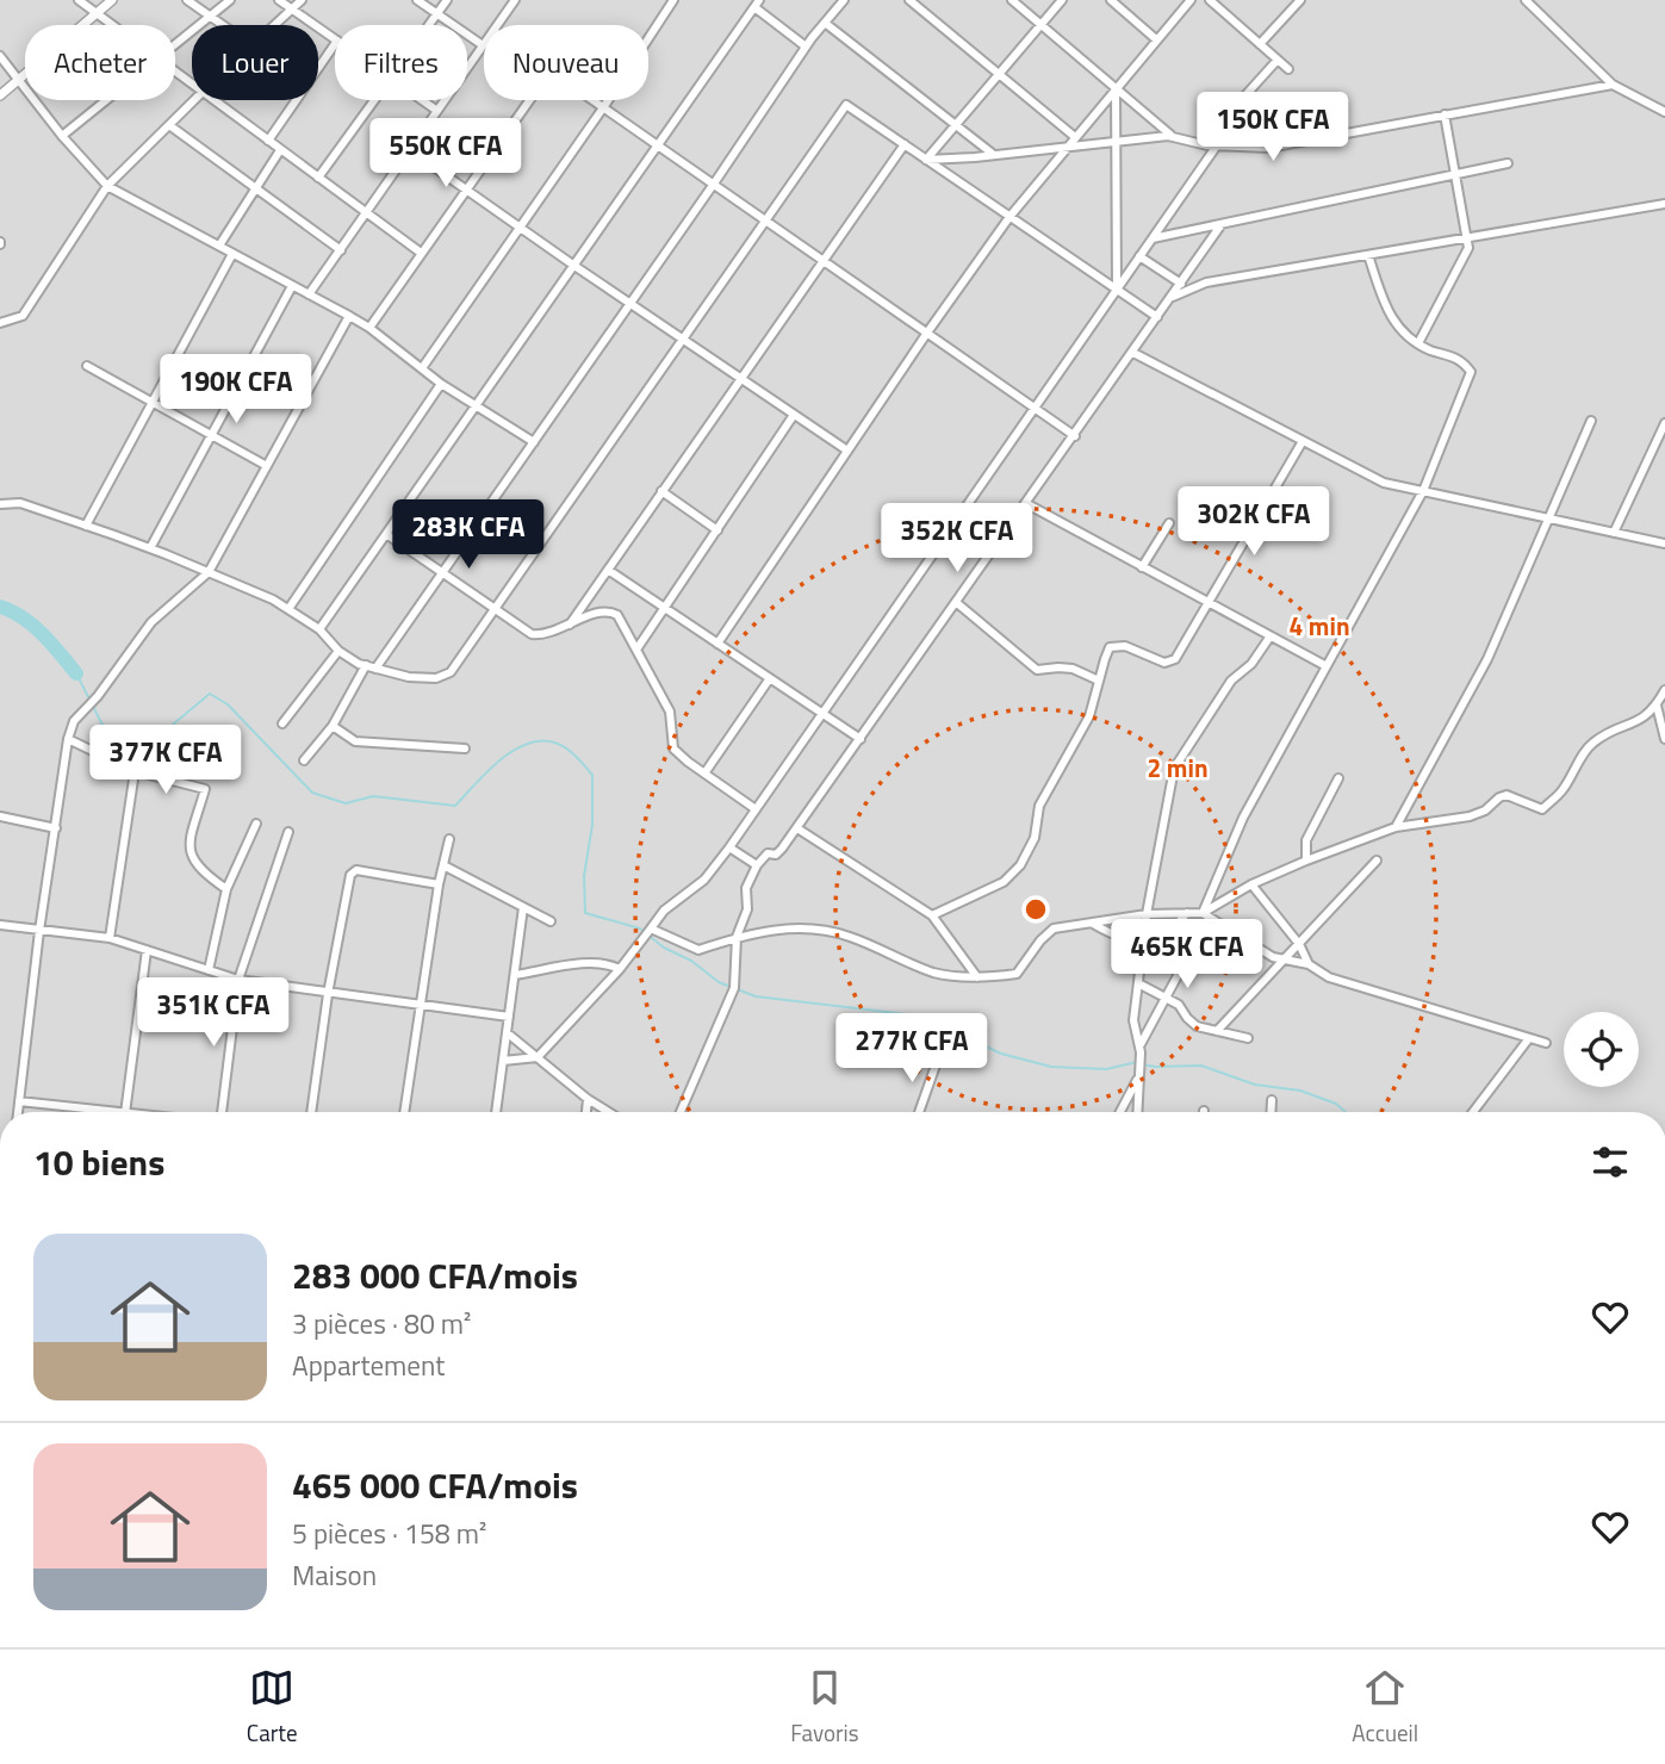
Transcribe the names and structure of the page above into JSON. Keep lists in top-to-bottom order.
{
  "page": {
    "chip": [
      "Acheter",
      "Louer",
      "Filtres",
      "Nouveau"
    ],
    "price": [
      "150K CFA",
      "550K CFA",
      "190K CFA",
      "302K CFA",
      "283K CFA",
      "352K CFA",
      "377K CFA",
      "465K CFA",
      "351K CFA",
      "277K CFA"
    ],
    "heading": "10 biens",
    "list": [
      {
        "name": "283 000 CFA/mois",
        "note": "3 pièces · 80 m² · Appartement"
      },
      {
        "name": "465 000 CFA/mois",
        "note": "5 pièces · 158 m² · Maison"
      }
    ],
    "tabs": ["Carte", "Favoris", "Accueil"]
  },
  "rings": ["4 min", "2 min"]
}
